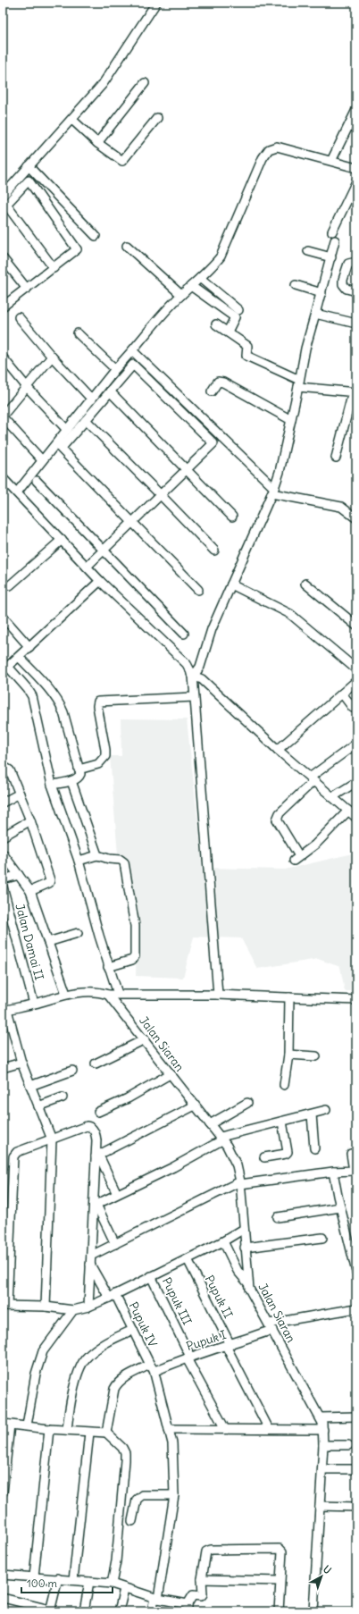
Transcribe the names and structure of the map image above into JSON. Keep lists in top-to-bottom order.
{
  "streets": {
    "street": [
      "Jalan Damai II",
      "Jalan Siaran",
      "Pupuk II",
      "Pupuk III",
      "Pupuk IV",
      "Pupuk I"
    ]
  },
  "crossings": [
    ["Jalan Siaran", "Pupuk I"],
    ["Pupuk II", "Pupuk I"],
    ["Pupuk III", "Pupuk I"],
    ["Pupuk IV", "Pupuk I"]
  ],
  "scale_bar": "100 m",
  "north": "top right"
}
